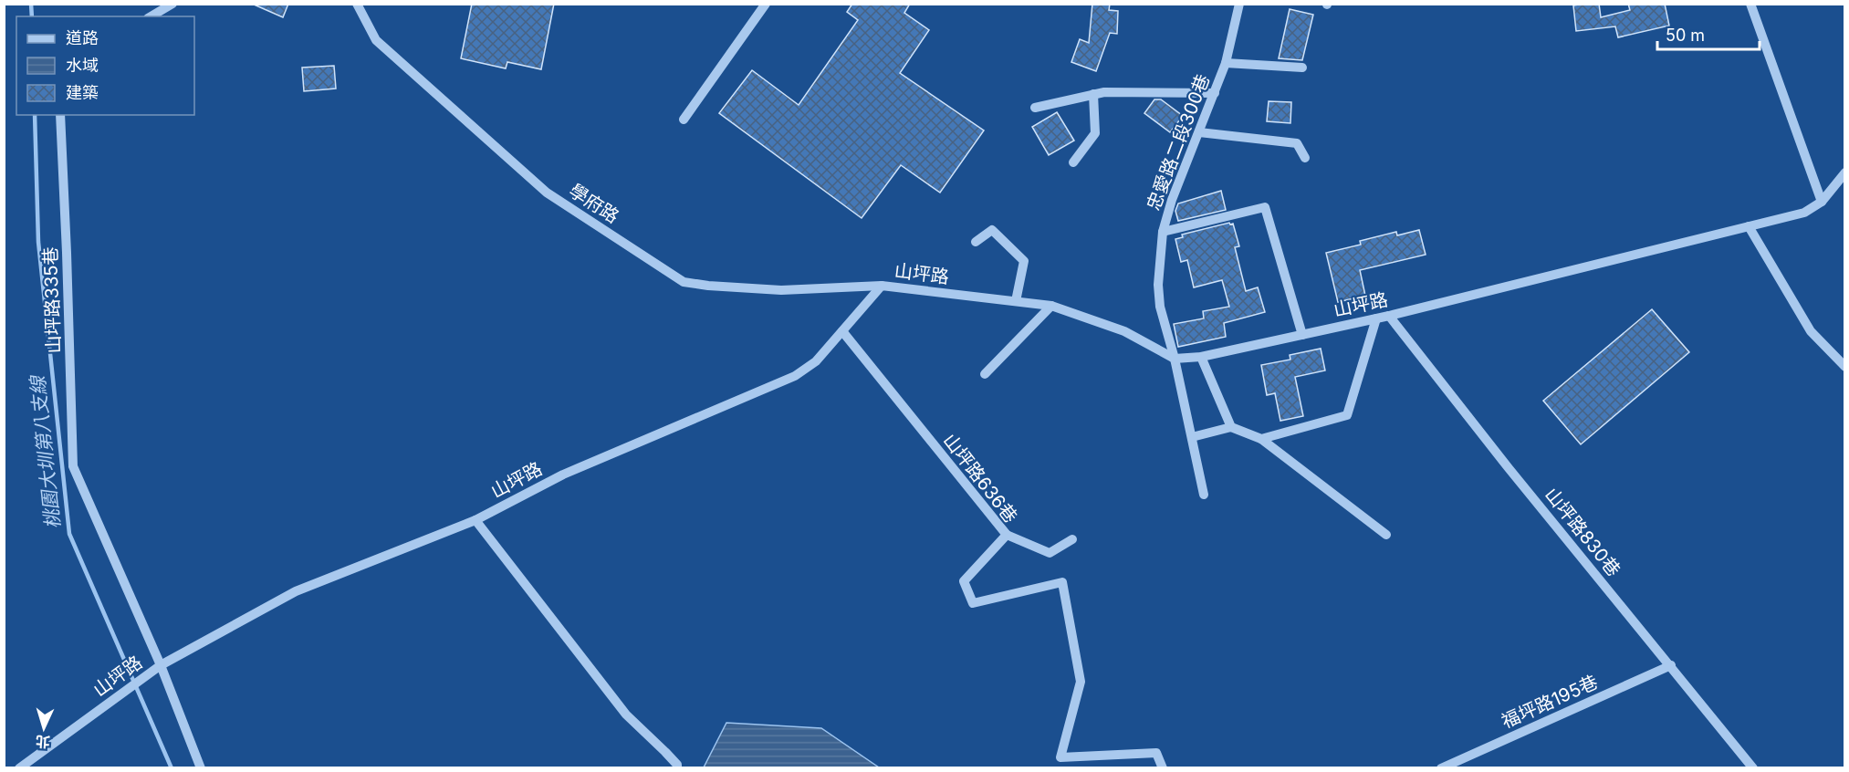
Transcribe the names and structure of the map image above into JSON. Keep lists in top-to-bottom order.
{
  "streets": {
    "street": [
      "忠愛路二段300巷",
      "學府路",
      "山坪路",
      "山坪路335巷",
      "山坪路636巷",
      "山坪路830巷",
      "福坪路195巷"
    ]
  },
  "crossings": [
    ["忠愛路二段300巷", "山坪路"],
    ["學府路", "山坪路"],
    ["山坪路", "山坪路335巷"],
    ["山坪路", "山坪路636巷"],
    ["山坪路", "山坪路830巷"],
    ["山坪路830巷", "福坪路195巷"]
  ],
  "water": ["桃園大圳第八支線"],
  "legend": ["道路", "水域", "建築"],
  "scale_bar": "50 m",
  "north": "bottom"
}
